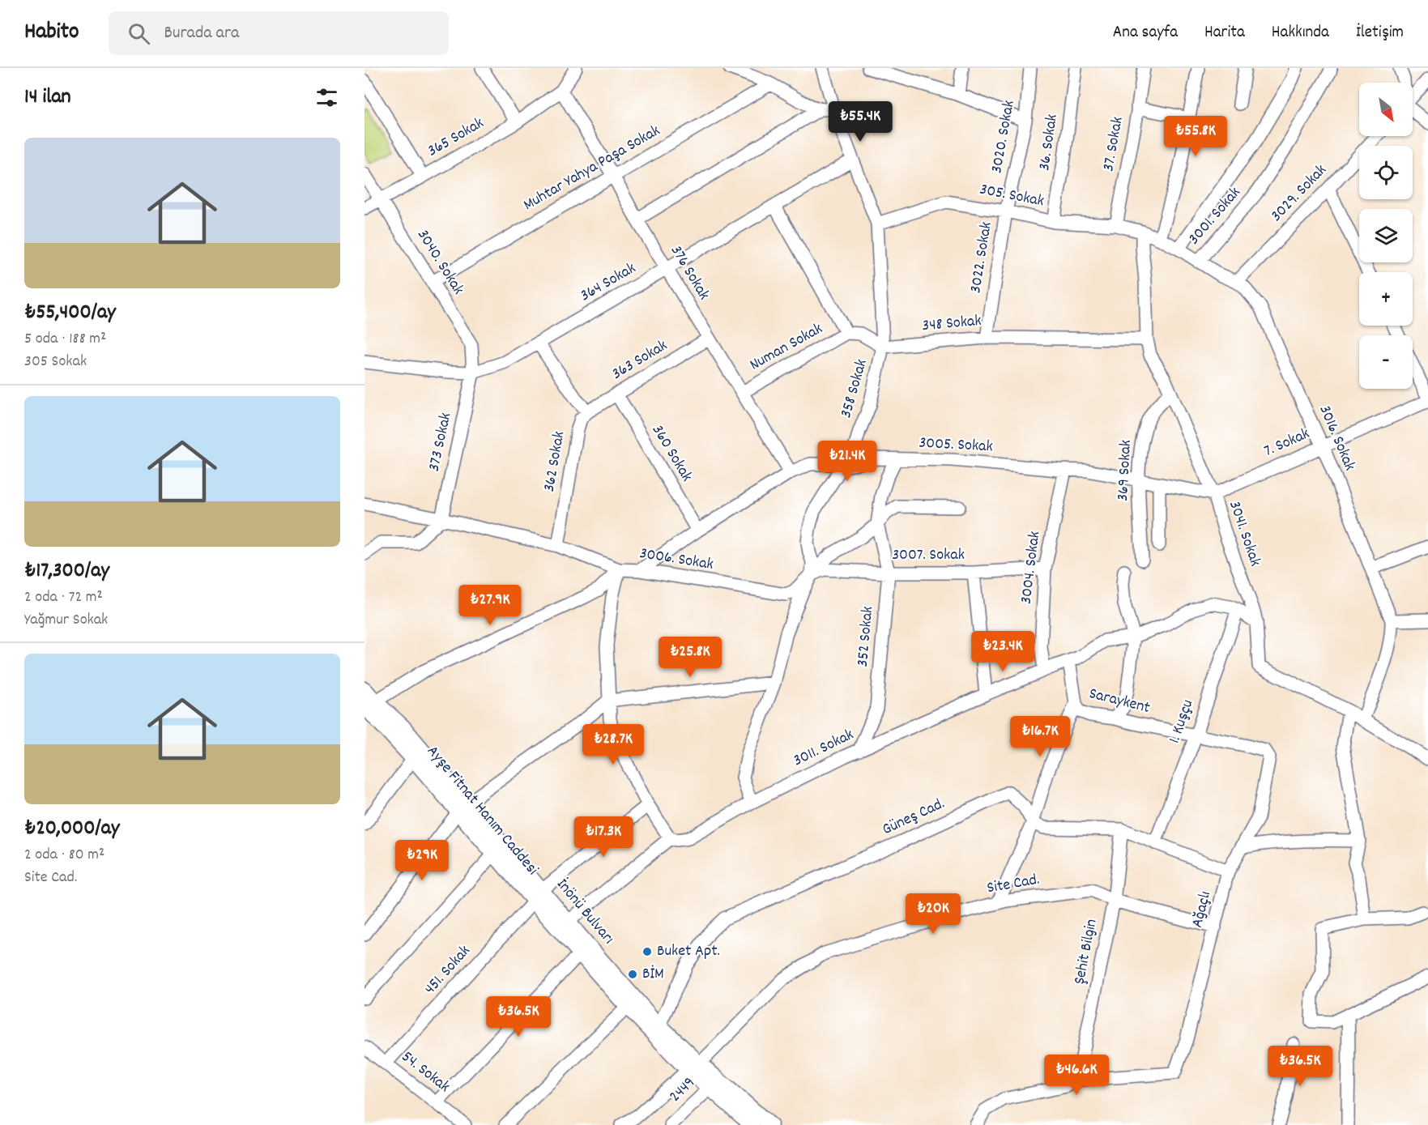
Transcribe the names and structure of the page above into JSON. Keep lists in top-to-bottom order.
{
  "streets": {
    "main road": ["Ayşe Fitnat Hanım Caddesi", "İnönü Bulvarı"],
    "street": [
      "3020. Sokak",
      "365 Sokak",
      "36. Sokak",
      "37. Sokak",
      "Muhtar Yahya Paşa Sokak",
      "3029. Sokak",
      "305. Sokak",
      "3001. Sokak",
      "3022. Sokak",
      "3040. Sokak",
      "376 Sokak",
      "364 Sokak",
      "348 Sokak",
      "Numan Sokak",
      "363 Sokak",
      "358 Sokak",
      "3016. Sokak",
      "373 Sokak",
      "7. Sokak",
      "3005. Sokak",
      "360 Sokak",
      "362 Sokak",
      "369 Sokak",
      "3041. Sokak",
      "3007. Sokak",
      "3006. Sokak",
      "3004. Sokak",
      "352 Sokak",
      "Saraykent",
      "1. Kuşçu",
      "3011. Sokak",
      "Güneş Cad.",
      "Site Cad.",
      "Ağaçlı",
      "Şehit Bilgin",
      "451. Sokak",
      "54. Sokak",
      "2449"
    ]
  },
  "crossings": [
    ["3020. Sokak", "305. Sokak"],
    ["3020. Sokak", "3022. Sokak"],
    ["365 Sokak", "3040. Sokak"],
    ["365 Sokak", "376 Sokak"],
    ["36. Sokak", "305. Sokak"],
    ["37. Sokak", "305. Sokak"],
    ["Muhtar Yahya Paşa Sokak", "3040. Sokak"],
    ["Muhtar Yahya Paşa Sokak", "376 Sokak"],
    ["3029. Sokak", "3016. Sokak"],
    ["305. Sokak", "3022. Sokak"],
    ["305. Sokak", "3016. Sokak"],
    ["305. Sokak", "3041. Sokak"],
    ["3001. Sokak", "3016. Sokak"],
    ["3022. Sokak", "348 Sokak"],
    ["3040. Sokak", "364 Sokak"],
    ["3040. Sokak", "373 Sokak"],
    ["376 Sokak", "364 Sokak"],
    ["376 Sokak", "Numan Sokak"],
    ["376 Sokak", "363 Sokak"],
    ["376 Sokak", "3005. Sokak"],
    ["364 Sokak", "373 Sokak"],
    ["348 Sokak", "358 Sokak"],
    ["348 Sokak", "3041. Sokak"],
    ["Numan Sokak", "358 Sokak"],
    ["363 Sokak", "360 Sokak"],
    ["363 Sokak", "362 Sokak"],
    ["358 Sokak", "3005. Sokak"],
    ["358 Sokak", "3007. Sokak"],
    ["358 Sokak", "3006. Sokak"],
    ["3016. Sokak", "7. Sokak"],
    ["3016. Sokak", "3041. Sokak"],
    ["373 Sokak", "3006. Sokak"],
    ["7. Sokak", "3005. Sokak"],
    ["7. Sokak", "3041. Sokak"],
    ["3005. Sokak", "360 Sokak"],
    ["3005. Sokak", "369 Sokak"],
    ["3005. Sokak", "3041. Sokak"],
    ["3005. Sokak", "3006. Sokak"],
    ["3005. Sokak", "3004. Sokak"],
    ["362 Sokak", "3006. Sokak"],
    ["369 Sokak", "3041. Sokak"],
    ["3041. Sokak", "3011. Sokak"],
    ["3007. Sokak", "3006. Sokak"],
    ["3007. Sokak", "3004. Sokak"],
    ["3007. Sokak", "352 Sokak"],
    ["3006. Sokak", "352 Sokak"],
    ["3004. Sokak", "3011. Sokak"],
    ["352 Sokak", "3011. Sokak"],
    ["Saraykent", "1. Kuşçu"],
    ["Saraykent", "Ağaçlı"],
    ["1. Kuşçu", "3011. Sokak"],
    ["Ayşe Fitnat Hanım Caddesi", "Site Cad."],
    ["Ayşe Fitnat Hanım Caddesi", "İnönü Bulvarı"],
    ["Ayşe Fitnat Hanım Caddesi", "451. Sokak"],
    ["Güneş Cad.", "İnönü Bulvarı"],
    ["Site Cad.", "Ağaçlı"],
    ["Site Cad.", "İnönü Bulvarı"],
    ["Site Cad.", "Şehit Bilgin"],
    ["Ağaçlı", "Şehit Bilgin"],
    ["İnönü Bulvarı", "451. Sokak"],
    ["İnönü Bulvarı", "2449"],
    ["451. Sokak", "54. Sokak"]
  ],
  "places": ["Buket Apt.", "BİM"],
  "north": "bottom right",
  "page": {
    "header": "Habito",
    "search": "Burada ara",
    "nav": [
      "Ana sayfa",
      "Harita",
      "Hakkında",
      "İletişim"
    ],
    "heading": "14 ilan",
    "map_buttons": ["+", "−"],
    "price": [
      "₺55.4K",
      "₺55.8K",
      "₺21.4K",
      "₺27.9K",
      "₺23.4K",
      "₺25.8K",
      "₺16.7K",
      "₺28.7K",
      "₺17.3K",
      "₺29K",
      "₺20K",
      "₺36.5K",
      "₺36.5K",
      "₺46.6K"
    ],
    "list": [
      {
        "name": "₺55,400/ay",
        "note": "5 oda · 188 m² · 305 Sokak"
      },
      {
        "name": "₺17,300/ay",
        "note": "2 oda · 72 m² · Yağmur Sokak"
      },
      {
        "name": "₺20,000/ay",
        "note": "2 oda · 80 m² · Site Cad."
      }
    ]
  }
}
